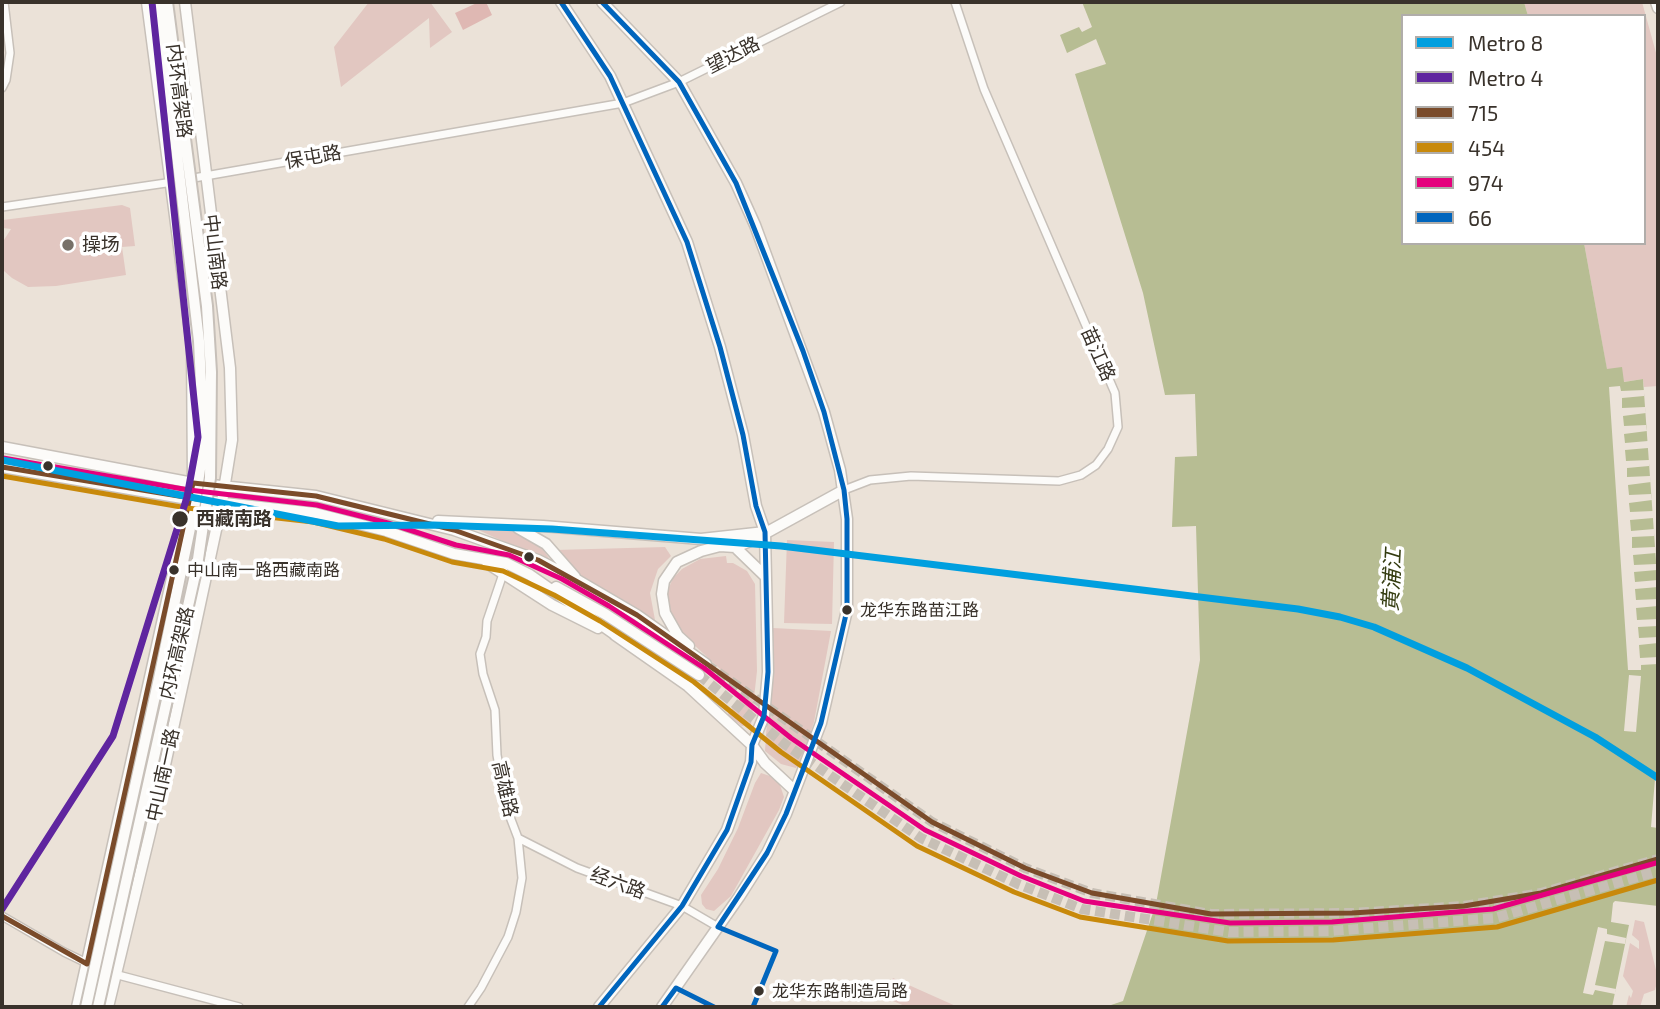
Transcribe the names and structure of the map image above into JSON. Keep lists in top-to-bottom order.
{
  "streets": {
    "highway": ["内环高架路"],
    "main road": ["中山南路", "中山南一路"],
    "street": [
      "望达路",
      "保屯路",
      "苗江路",
      "高雄路",
      "经六路"
    ]
  },
  "crossings": [
    ["望达路", "保屯路"],
    ["保屯路", "中山南路"],
    ["中山南路", "中山南一路"],
    ["高雄路", "经六路"]
  ],
  "water": ["黄浦江"],
  "places": [
    "操场",
    "西藏南路",
    "中山南一路西藏南路",
    "龙华东路苗江路",
    "龙华东路制造局路"
  ],
  "lines": [
    "metro line 4",
    "transit line 66",
    "transit line 974",
    "metro line 8",
    "transit line 715",
    "transit line 454"
  ],
  "legend": [
    "Metro 8",
    "Metro 4",
    "715",
    "454",
    "974",
    "66"
  ]
}
